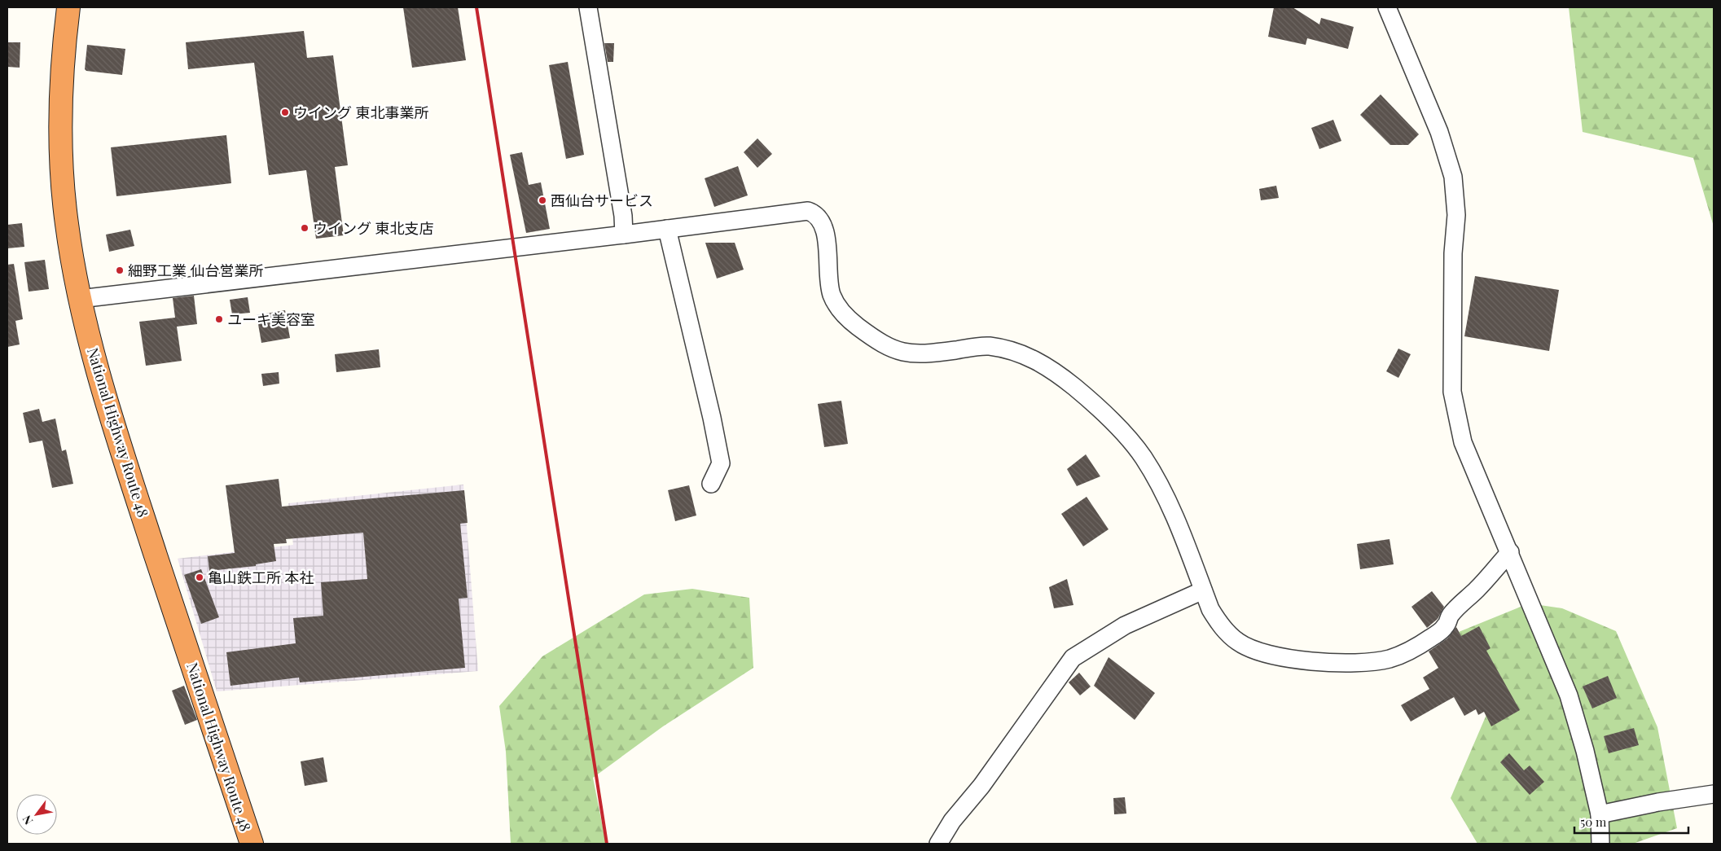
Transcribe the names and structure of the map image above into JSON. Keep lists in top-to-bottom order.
{
  "streets": {
    "highway": ["National Highway Route 48"]
  },
  "places": [
    "ウイング 東北事業所",
    "西仙台サービス",
    "ウイング 東北支店",
    "細野工業 仙台営業所",
    "ユーキ美容室",
    "亀山鉄工所 本社"
  ],
  "scale_bar": "50 m",
  "north": "bottom left"
}
